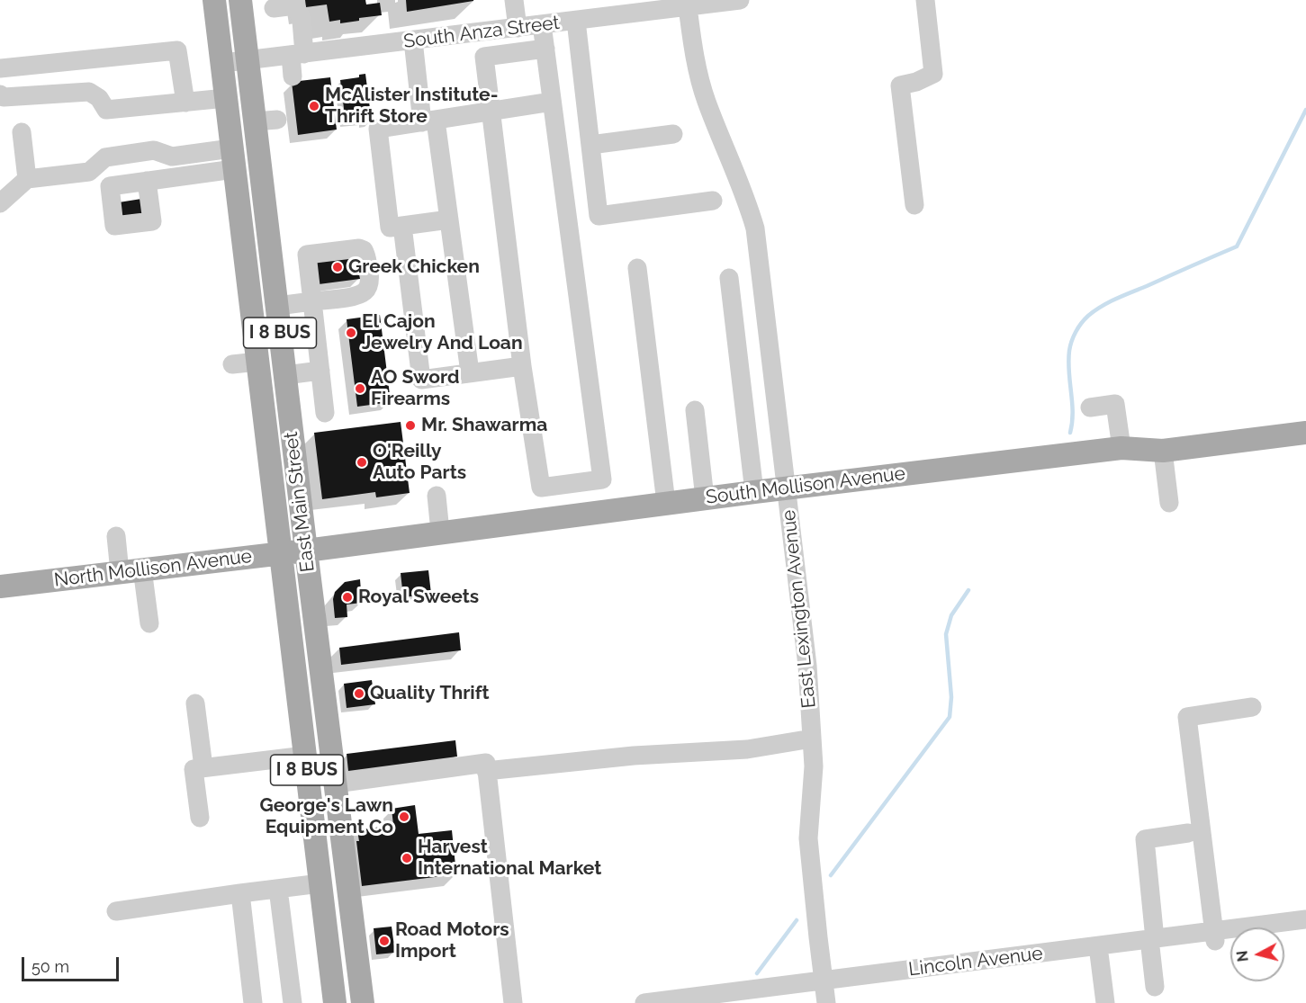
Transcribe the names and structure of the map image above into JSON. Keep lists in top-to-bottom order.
{
  "streets": {
    "main road": [
      "I 8 BUS",
      "South Mollison Avenue",
      "East Main Street",
      "North Mollison Avenue"
    ],
    "street": ["South Anza Street", "East Lexington Avenue", "Lincoln Avenue"]
  },
  "crossings": [
    ["South Anza Street", "East Main Street"],
    ["South Anza Street", "East Lexington Avenue"],
    ["South Mollison Avenue", "East Main Street"],
    ["South Mollison Avenue", "North Mollison Avenue"],
    ["South Mollison Avenue", "East Lexington Avenue"],
    ["East Main Street", "North Mollison Avenue"],
    ["East Lexington Avenue", "Lincoln Avenue"]
  ],
  "places": [
    "McAlister Institute- Thrift Store",
    "Greek Chicken",
    "El Cajon Jewelry And Loan",
    "AO Sword Firearms",
    "Mr. Shawarma",
    "O'Reilly Auto Parts",
    "Royal Sweets",
    "Quality Thrift",
    "George's Lawn Equipment Co",
    "Harvest International Market",
    "Road Motors Import"
  ],
  "scale_bar": "50 m",
  "north": "left"
}
